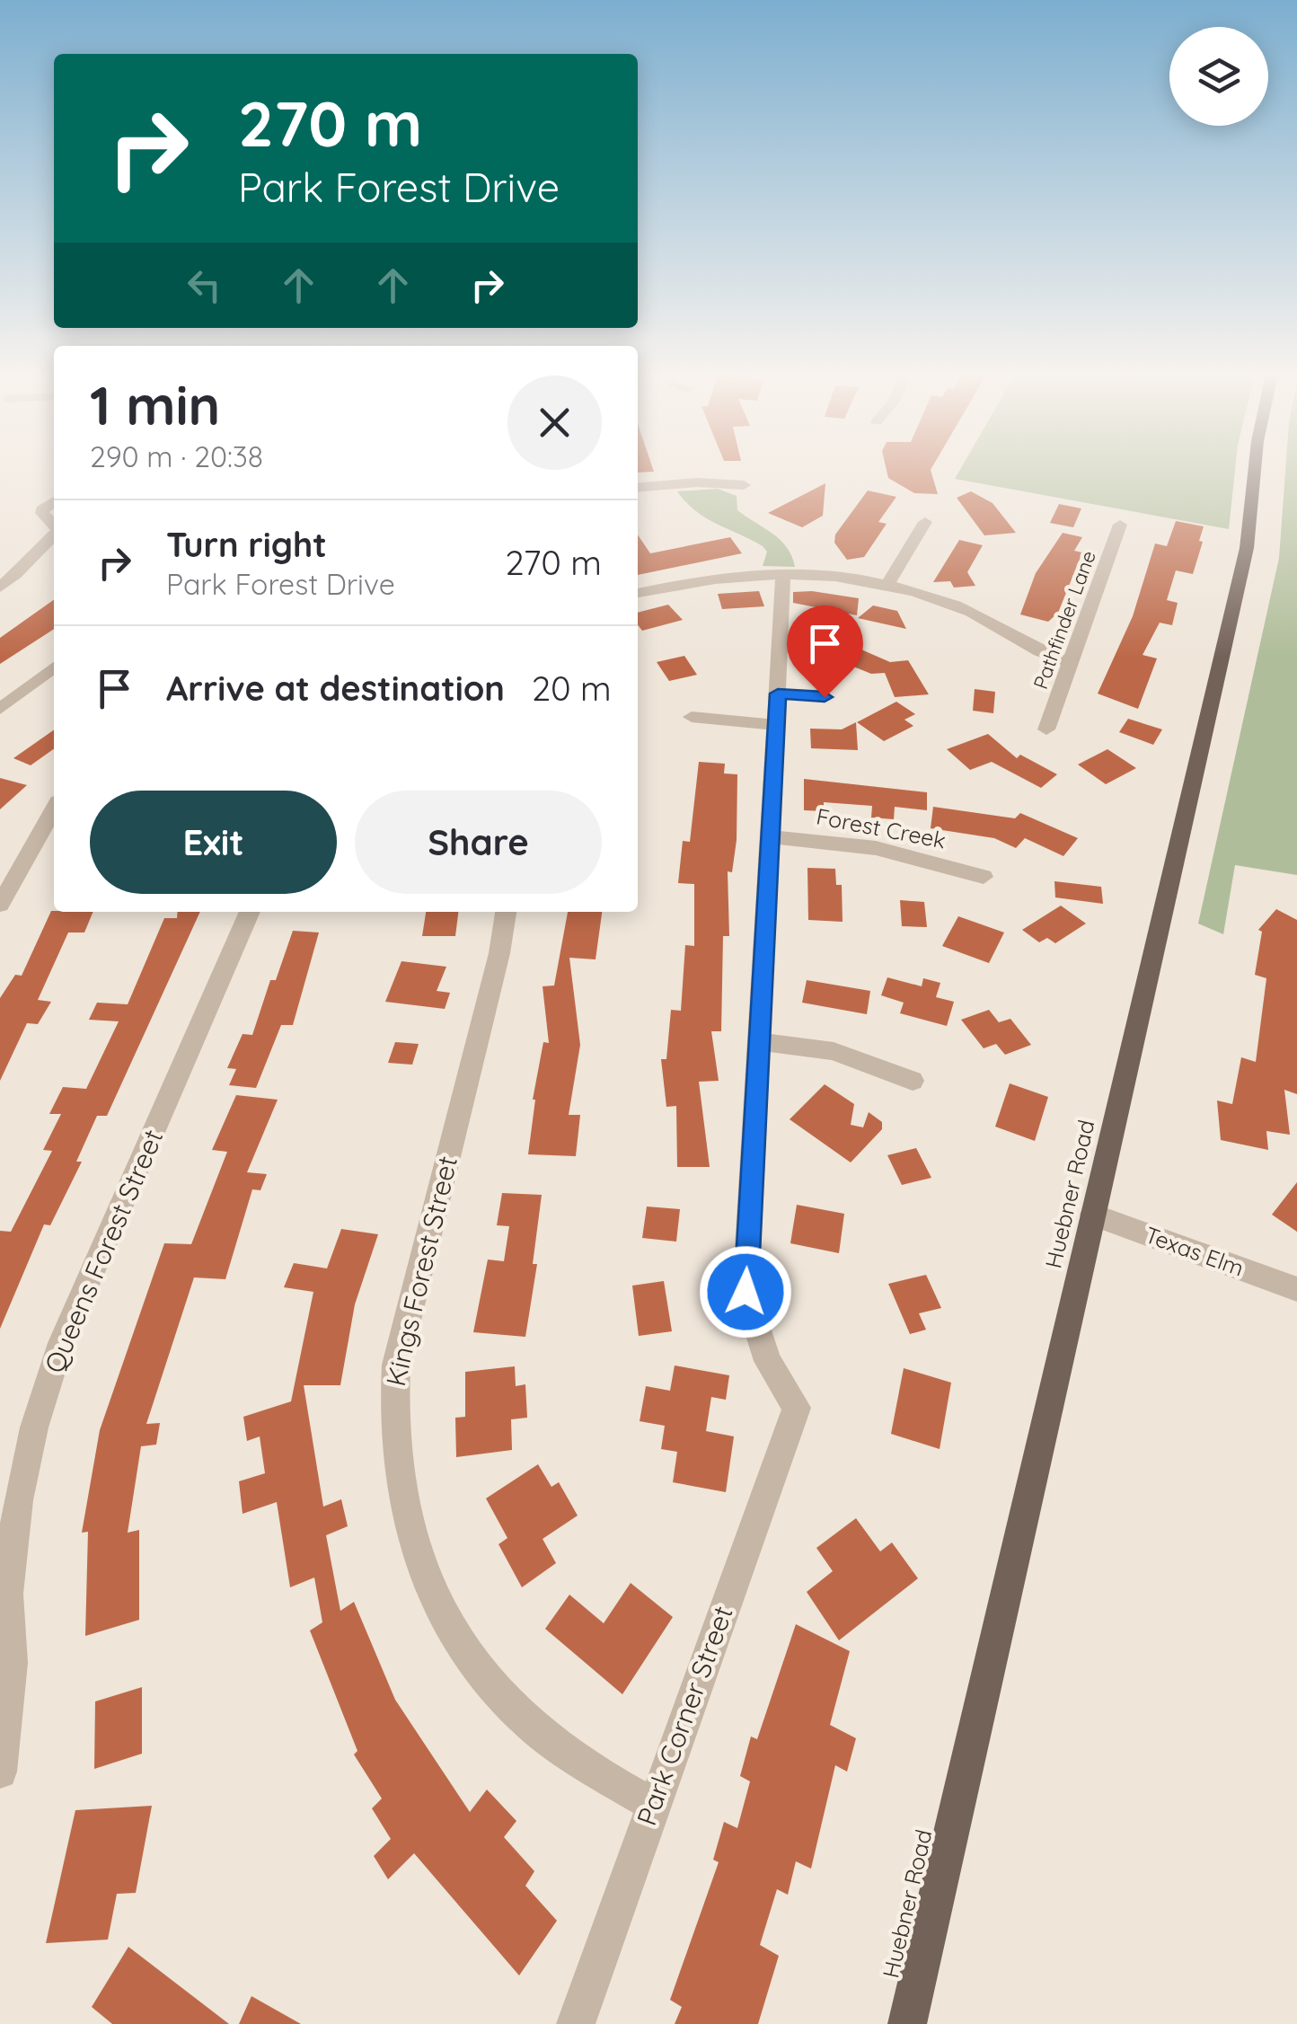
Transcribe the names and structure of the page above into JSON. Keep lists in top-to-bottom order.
{
  "streets": {
    "main road": ["Huebner Road"],
    "street": [
      "Pathfinder Lane",
      "Forest Creek",
      "Queens Forest Street",
      "Texas Elm",
      "Kings Forest Street",
      "Park Corner Street"
    ]
  },
  "crossings": [
    ["Huebner Road", "Texas Elm"],
    ["Kings Forest Street", "Park Corner Street"]
  ],
  "page": {
    "turn": ["270 m", "Park Forest Drive"],
    "heading": ["1 min", "290 m · 20:38"],
    "list": [
      {
        "name": "Turn right",
        "note": "Park Forest Drive",
        "value": "270 m"
      },
      {
        "name": "Arrive at destination",
        "value": "20 m"
      }
    ],
    "buttons": ["Exit", "Share"]
  }
}
